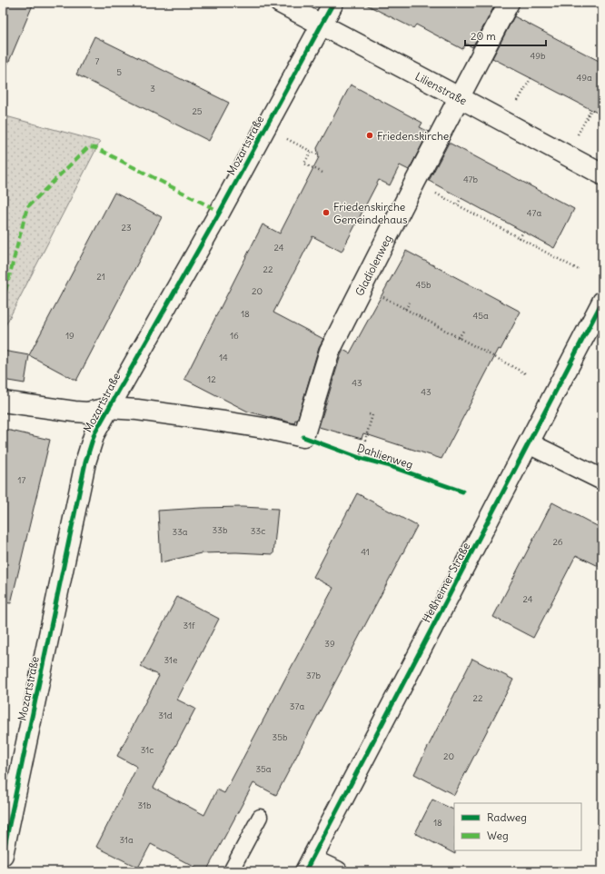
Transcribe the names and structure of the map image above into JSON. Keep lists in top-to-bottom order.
{
  "streets": {
    "street": [
      "Lilienstraße",
      "Mozartstraße",
      "Gladiolenweg",
      "Heßheimer Straße"
    ],
    "cycle path": ["Dahlienweg"]
  },
  "crossings": [
    ["Lilienstraße", "Mozartstraße"],
    ["Lilienstraße", "Gladiolenweg"],
    ["Mozartstraße", "Gladiolenweg"]
  ],
  "places": ["Friedenskirche", "Friedenskirche Gemeindehaus"],
  "house_numbers": [
    "49b",
    "7",
    "5",
    "49a",
    "3",
    "25",
    "47b",
    "47a",
    "23",
    "24",
    "22",
    "21",
    "45b",
    "20",
    "18",
    "45a",
    "19",
    "16",
    "14",
    "12",
    "43",
    "43",
    "17",
    "33b",
    "33c",
    "33a",
    "26",
    "41",
    "24",
    "31f",
    "39",
    "31e",
    "37b",
    "22",
    "37a",
    "31d",
    "35b",
    "31c",
    "20",
    "35a",
    "31b",
    "18",
    "31a"
  ],
  "legend": ["Radweg", "Weg"],
  "scale_bar": "20 m"
}
